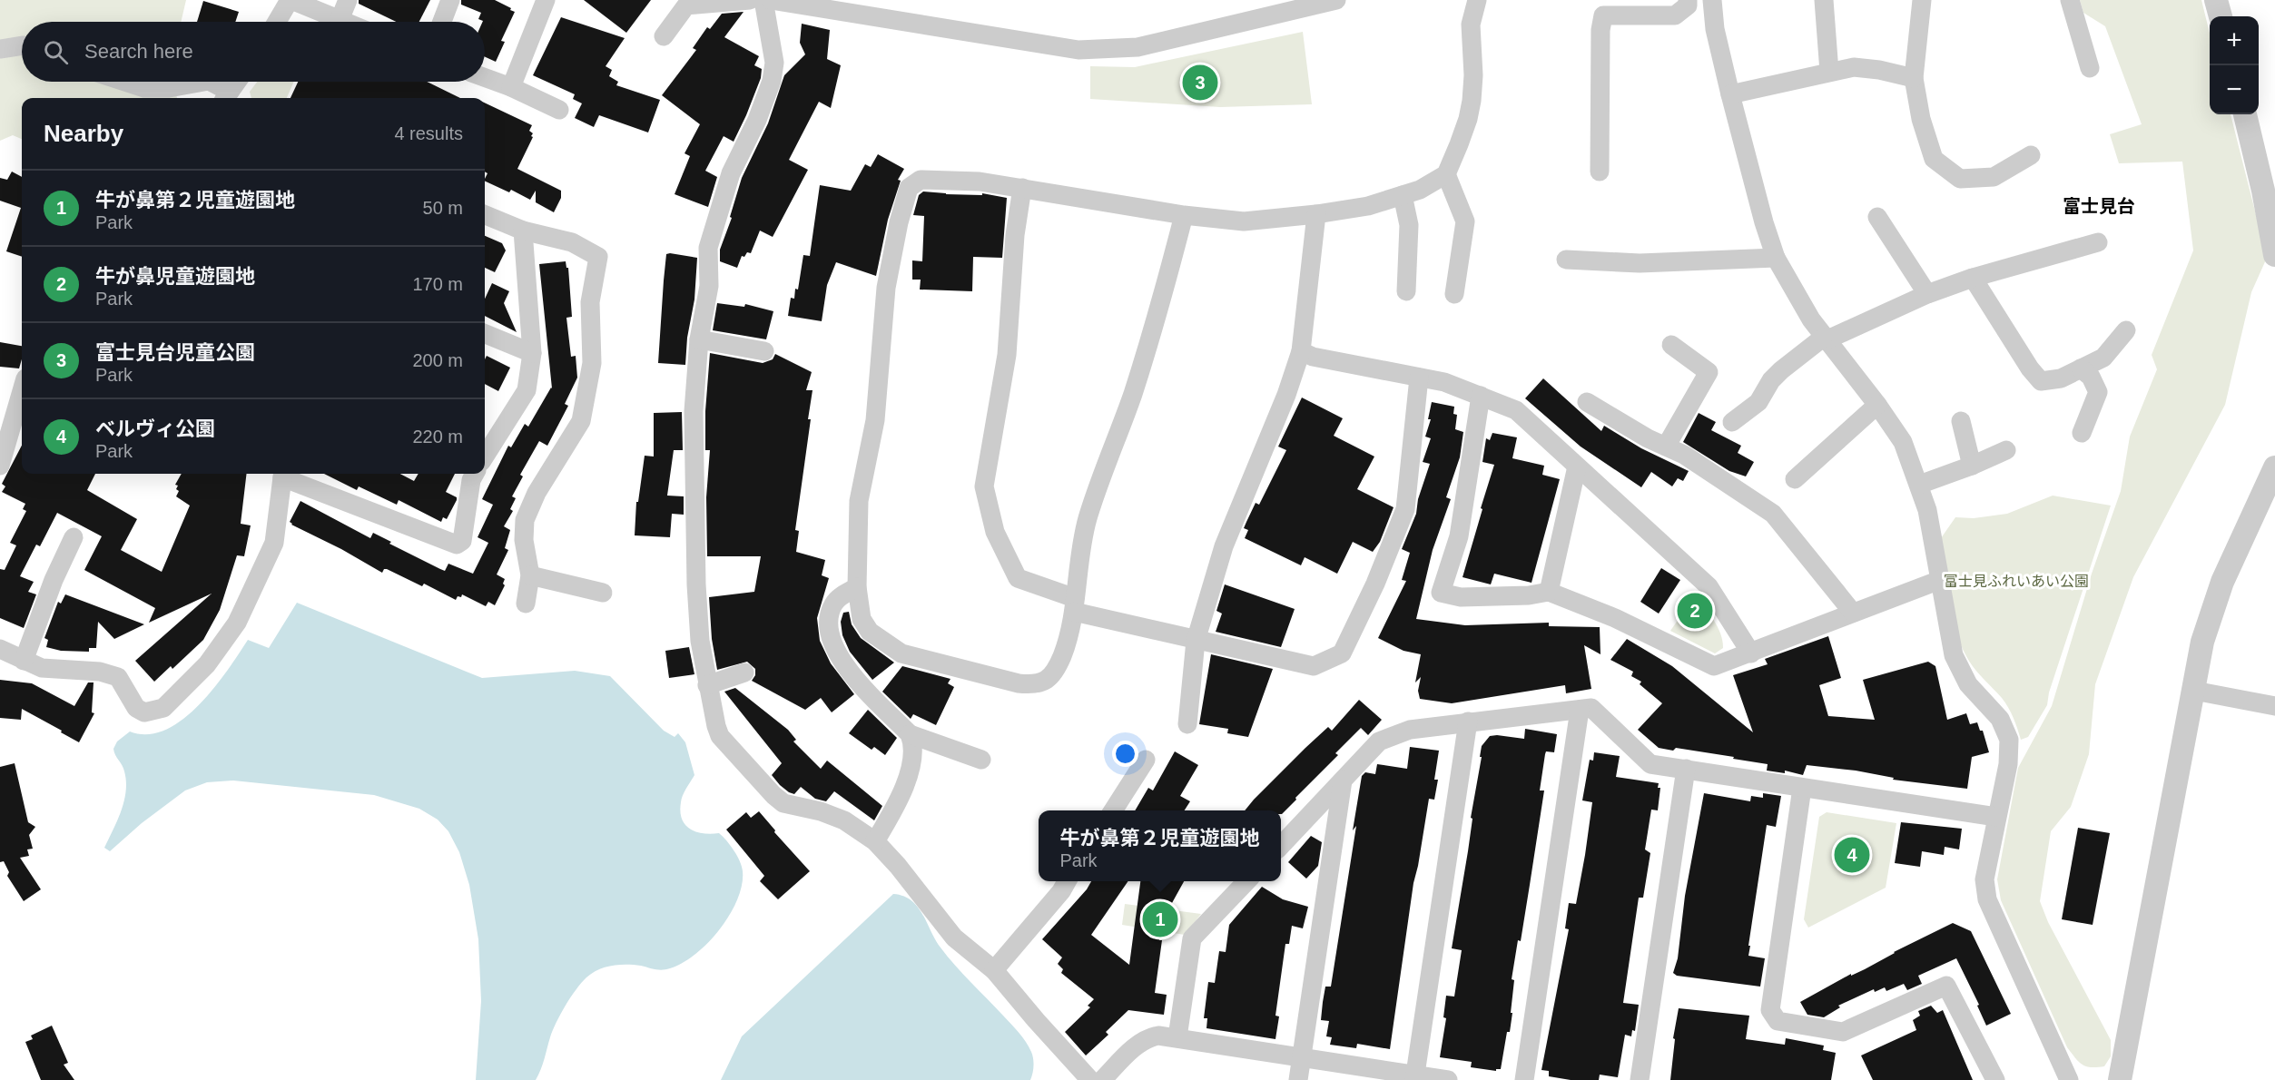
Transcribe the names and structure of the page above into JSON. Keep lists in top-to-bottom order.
{
  "districts": ["富士見台"],
  "parks": ["富士見ふれいあい公園"],
  "page": {
    "map_buttons": ["+", "−"],
    "search": "Search here",
    "pins": [
      "3",
      "2",
      "4",
      "1"
    ],
    "heading": ["Nearby", "4 results"],
    "list": [
      {
        "mark": "1",
        "name": "牛が鼻第２児童遊園地",
        "note": "Park",
        "value": "50 m"
      },
      {
        "mark": "2",
        "name": "牛が鼻児童遊園地",
        "note": "Park",
        "value": "170 m"
      },
      {
        "mark": "3",
        "name": "富士見台児童公園",
        "note": "Park",
        "value": "200 m"
      },
      {
        "mark": "4",
        "name": "ベルヴィ公園",
        "note": "Park",
        "value": "220 m"
      }
    ],
    "popup": ["牛が鼻第２児童遊園地", "Park"]
  }
}
